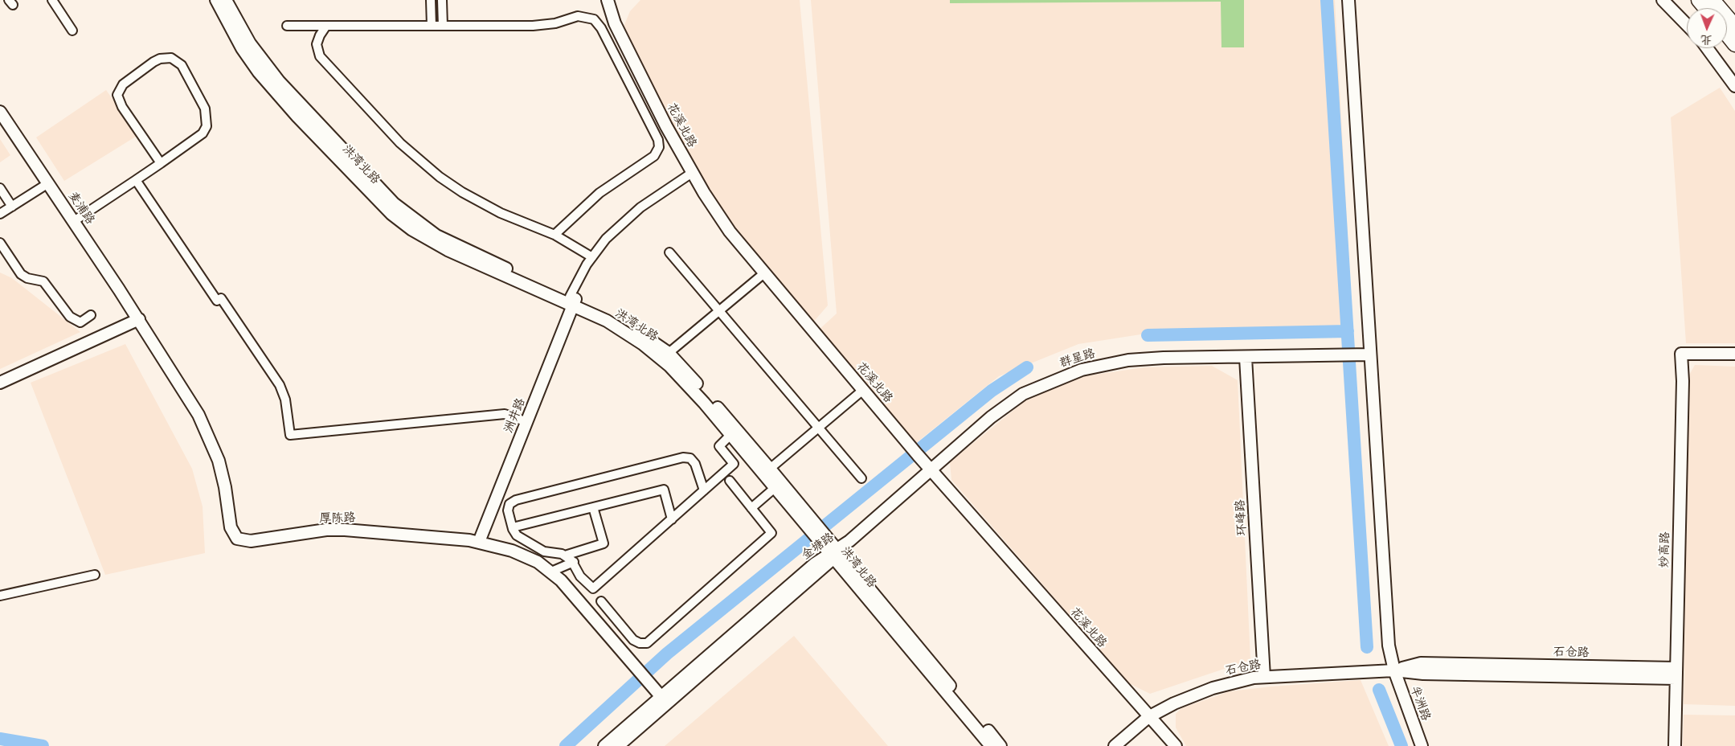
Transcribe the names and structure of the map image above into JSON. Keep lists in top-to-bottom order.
{
  "streets": {
    "street": [
      "花溪北路",
      "洪湾北路",
      "麦浦路",
      "群星路",
      "洲井路",
      "环峰路",
      "厚陈路",
      "金塘路",
      "妙高路",
      "石仓路",
      "半洲路"
    ]
  },
  "crossings": [
    ["花溪北路", "群星路"],
    ["花溪北路", "石仓路"],
    ["洪湾北路", "洲井路"],
    ["洪湾北路", "金塘路"],
    ["麦浦路", "厚陈路"],
    ["群星路", "环峰路"],
    ["群星路", "金塘路"],
    ["群星路", "半洲路"],
    ["洲井路", "厚陈路"],
    ["环峰路", "石仓路"],
    ["厚陈路", "金塘路"],
    ["妙高路", "石仓路"],
    ["石仓路", "半洲路"]
  ],
  "north": "bottom"
}
